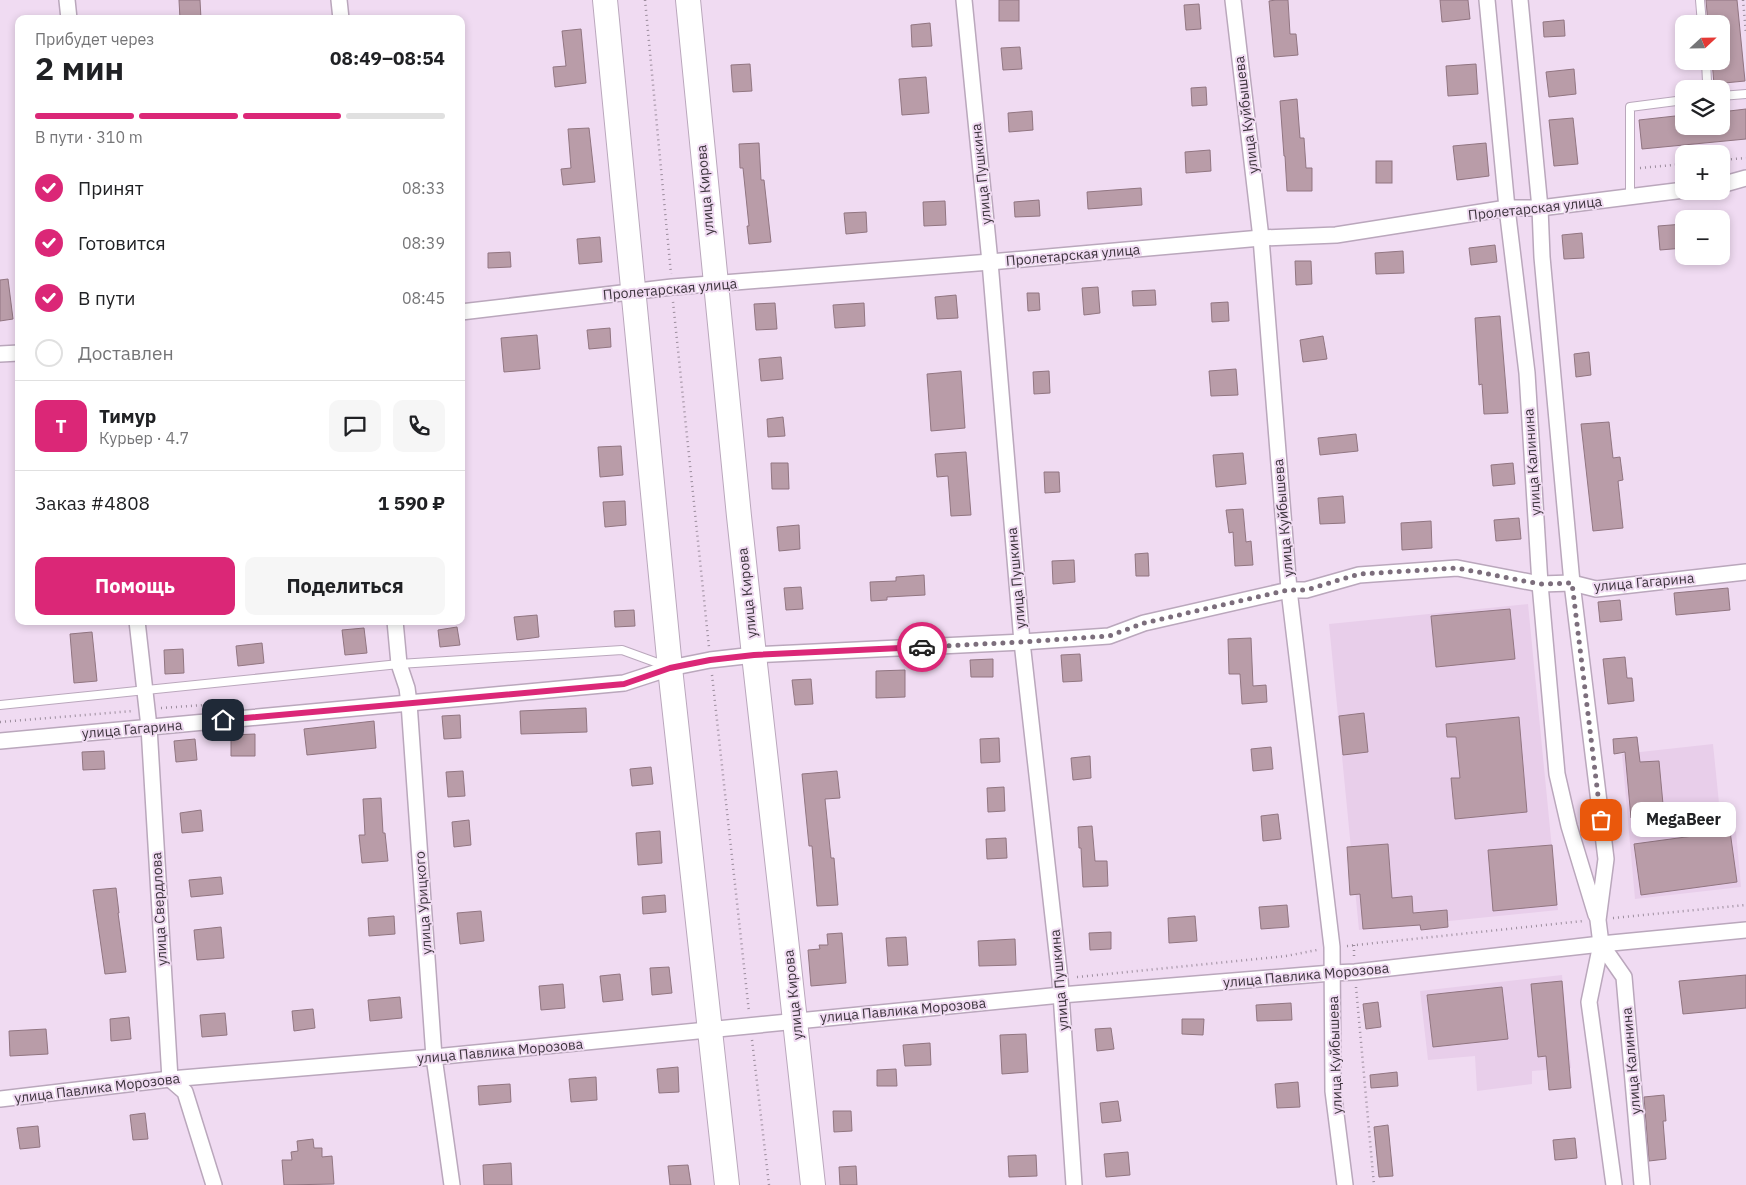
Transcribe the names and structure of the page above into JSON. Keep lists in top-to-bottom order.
{
  "streets": {
    "main road": ["улица Кирова"],
    "street": [
      "улица Куйбышева",
      "улица Пушкина",
      "Пролетарская улица",
      "улица Калинина",
      "улица Гагарина",
      "улица Урицкого",
      "улица Свердлова",
      "улица Павлика Морозова"
    ]
  },
  "crossings": [
    ["улица Куйбышева", "Пролетарская улица"],
    ["улица Куйбышева", "улица Гагарина"],
    ["улица Куйбышева", "улица Павлика Морозова"],
    ["улица Пушкина", "Пролетарская улица"],
    ["улица Пушкина", "улица Гагарина"],
    ["улица Пушкина", "улица Павлика Морозова"],
    ["улица Кирова", "Пролетарская улица"],
    ["улица Кирова", "улица Гагарина"],
    ["улица Кирова", "улица Павлика Морозова"],
    ["Пролетарская улица", "улица Калинина"],
    ["улица Калинина", "улица Гагарина"],
    ["улица Калинина", "улица Павлика Морозова"],
    ["улица Гагарина", "улица Урицкого"],
    ["улица Гагарина", "улица Свердлова"],
    ["улица Урицкого", "улица Павлика Морозова"],
    ["улица Свердлова", "улица Павлика Морозова"]
  ],
  "places": ["MegaBeer"],
  "north": "right",
  "page": {
    "map_buttons": ["+", "−"],
    "heading": ["2 мин", "Прибудет через", "08:49–08:54"],
    "panel": [
      "Тимур",
      "Курьер · 4.7",
      "Заказ #4808",
      "1 590 ₽"
    ],
    "bar": "В пути · 310 m",
    "list": [
      ["Принят", "08:33"],
      ["Готовится", "08:39"],
      ["В пути", "08:45"],
      "Доставлен"
    ],
    "round": "Т",
    "buttons": ["Помощь", "Поделиться"],
    "bubble": "MegaBeer"
  }
}
